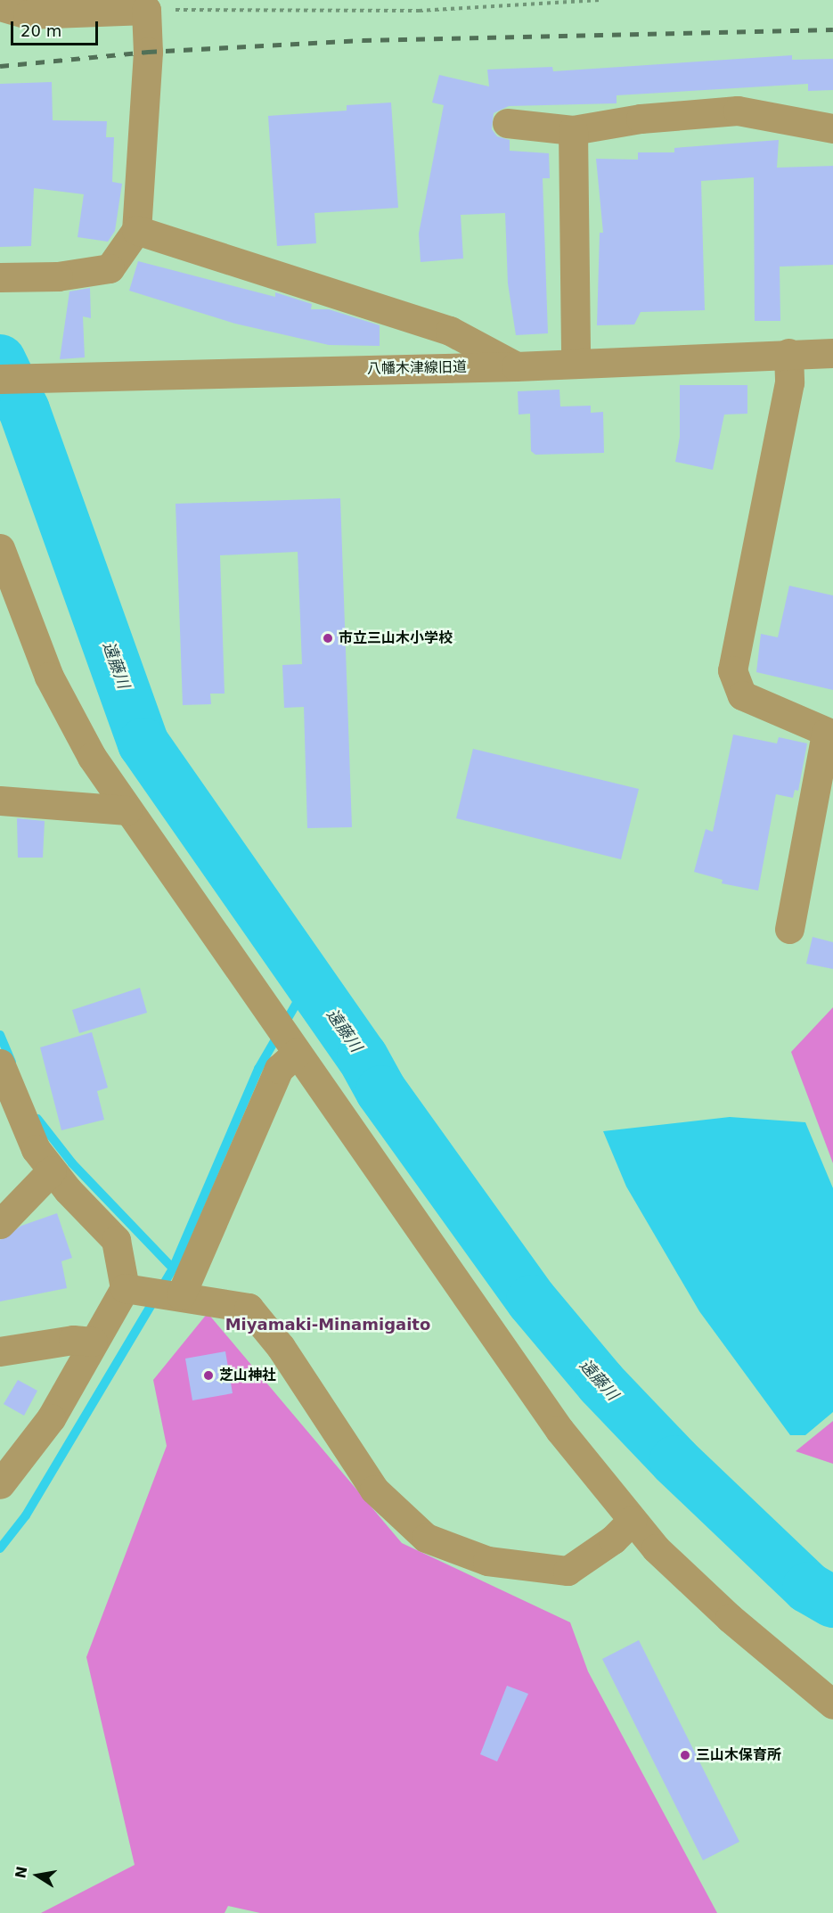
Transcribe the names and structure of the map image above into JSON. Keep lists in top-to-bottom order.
{
  "streets": {
    "street": ["八幡木津線旧道"]
  },
  "districts": ["Miyamaki-Minamigaito"],
  "water": ["遠藤川"],
  "places": ["市立三山木小学校", "芝山神社", "三山木保育所"],
  "scale_bar": "20 m",
  "north": "left"
}
